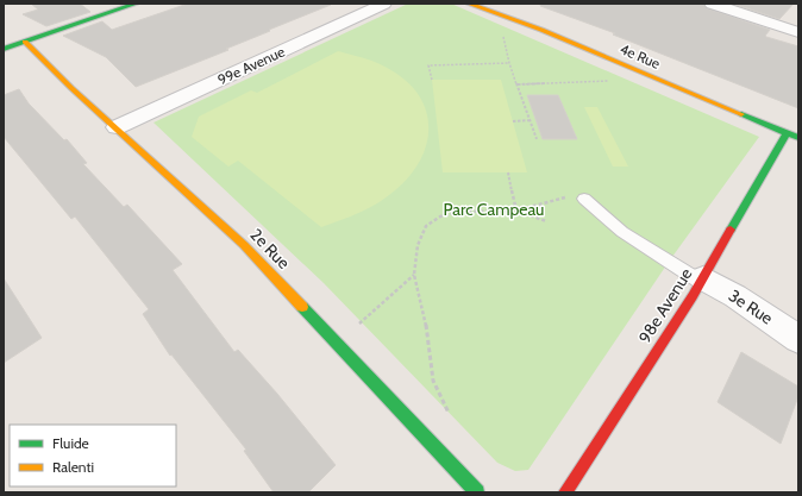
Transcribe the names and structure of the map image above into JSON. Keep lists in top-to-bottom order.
{
  "streets": {
    "street": [
      "4e Rue",
      "99e Avenue",
      "2e Rue",
      "98e Avenue",
      "3e Rue"
    ]
  },
  "crossings": [
    ["4e Rue", "98e Avenue"],
    ["99e Avenue", "2e Rue"],
    ["98e Avenue", "3e Rue"]
  ],
  "parks": ["Parc Campeau"],
  "legend": ["Fluide", "Ralenti"]
}
